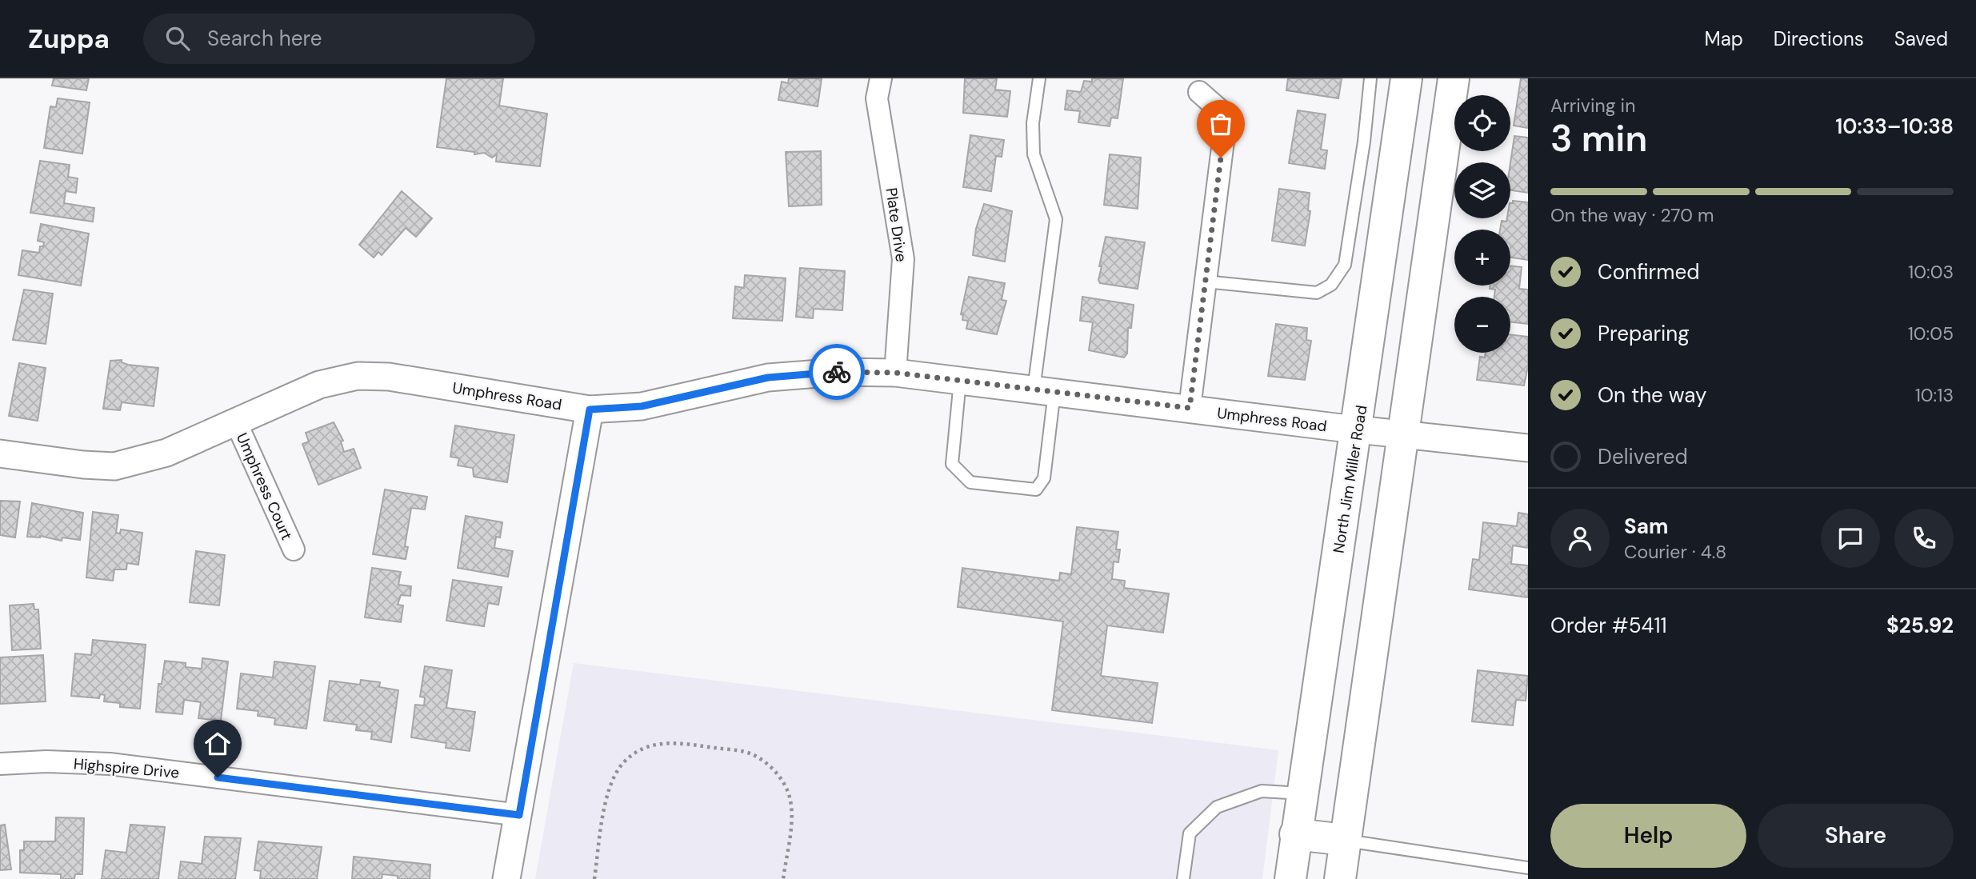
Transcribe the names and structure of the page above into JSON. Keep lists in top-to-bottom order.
{
  "streets": {
    "main road": ["North Jim Miller Road"],
    "street": [
      "Plate Drive",
      "Umphress Road",
      "Umphress Court",
      "Highspire Drive"
    ]
  },
  "crossings": [
    ["Plate Drive", "Umphress Road"],
    ["Umphress Road", "North Jim Miller Road"],
    ["Umphress Road", "Umphress Court"]
  ],
  "page": {
    "header": "Zuppa",
    "search": "Search here",
    "nav": ["Map", "Directions", "Saved"],
    "heading": ["3 min", "Arriving in", "10:33–10:38"],
    "panel": [
      "Sam",
      "Courier · 4.8",
      "Order #5411",
      "$25.92"
    ],
    "map_buttons": ["+", "−"],
    "bar": "On the way · 270 m",
    "list": [
      ["Confirmed", "10:03"],
      ["Preparing", "10:05"],
      ["On the way", "10:13"],
      "Delivered"
    ],
    "buttons": ["Help", "Share"]
  }
}
